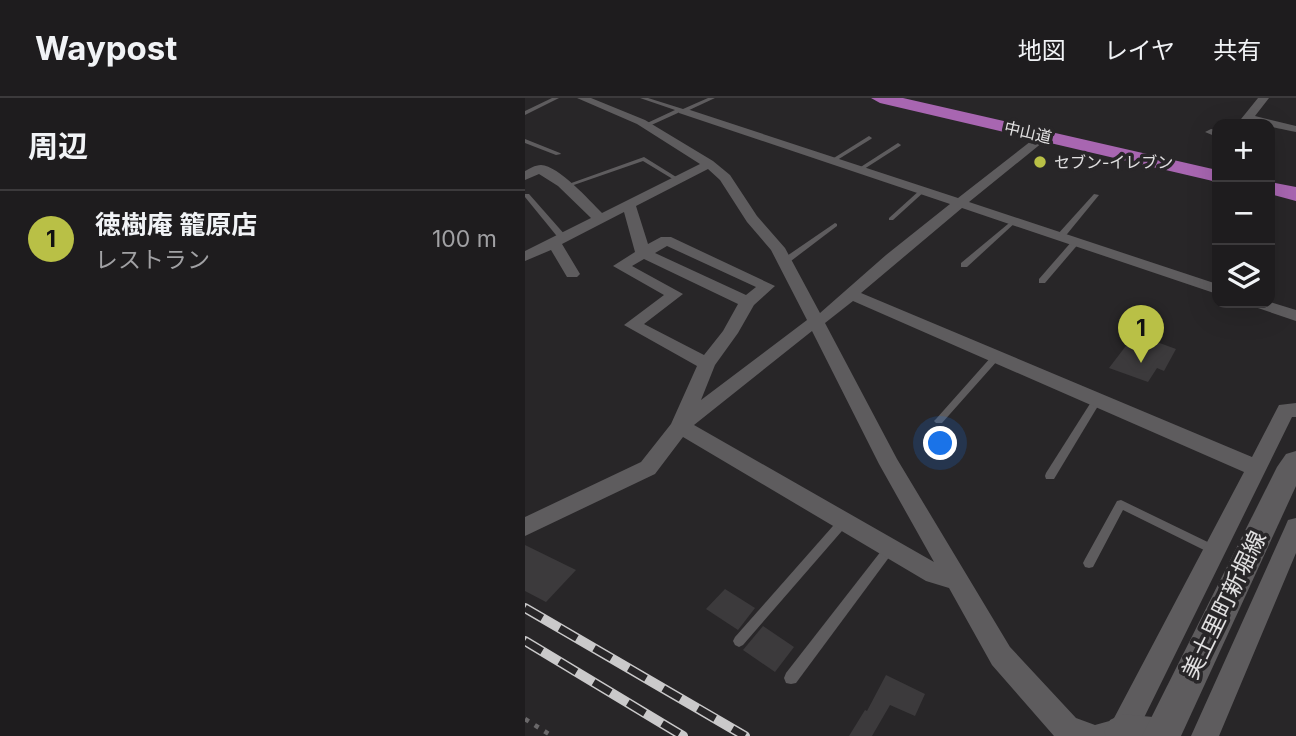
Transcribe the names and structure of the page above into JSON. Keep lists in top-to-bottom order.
{
  "streets": {
    "highway": ["中山道"],
    "main road": ["美土里町新堀線"]
  },
  "places": ["セブン-イレブン"],
  "page": {
    "header": "Waypost",
    "nav": ["地図", "レイヤ", "共有"],
    "heading": "周辺",
    "map_buttons": ["+", "−"],
    "list": [
      {
        "mark": "1",
        "name": "徳樹庵 籠原店",
        "note": "レストラン",
        "value": "100 m"
      }
    ],
    "pins": "1"
  }
}
